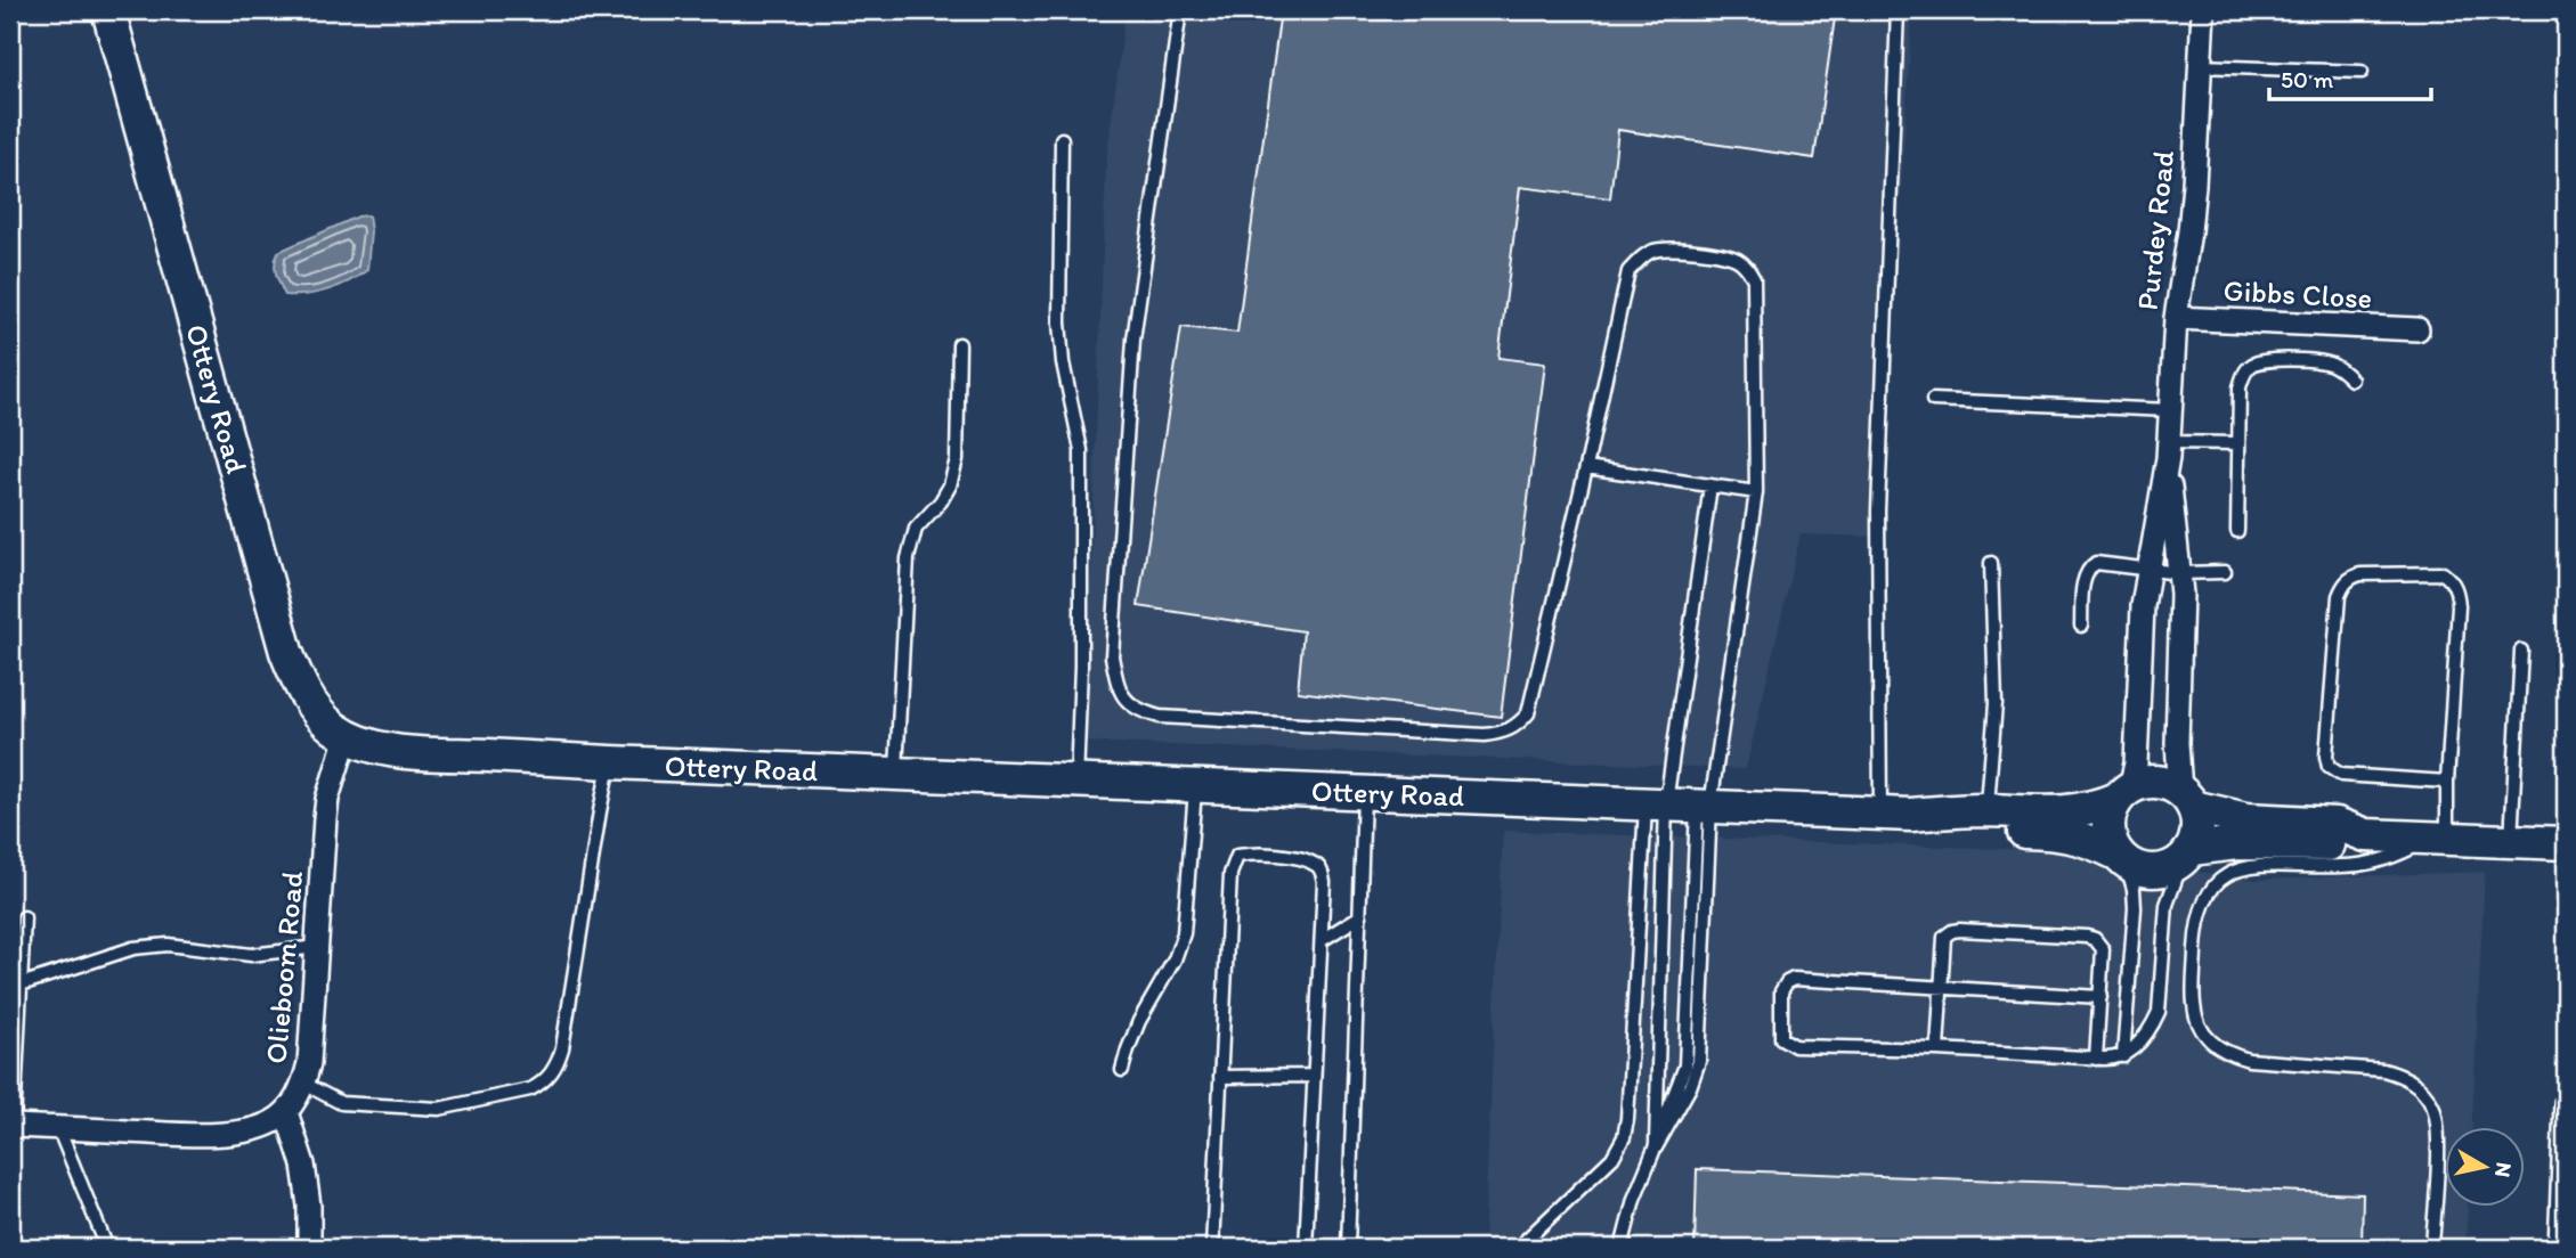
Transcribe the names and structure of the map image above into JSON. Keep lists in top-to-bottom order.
{
  "streets": {
    "street": [
      "Purdey Road",
      "Gibbs Close",
      "Ottery Road",
      "Olieboom Road"
    ]
  },
  "crossings": [
    ["Purdey Road", "Gibbs Close"],
    ["Purdey Road", "Ottery Road"],
    ["Ottery Road", "Olieboom Road"]
  ],
  "scale_bar": "50 m",
  "north": "right"
}
